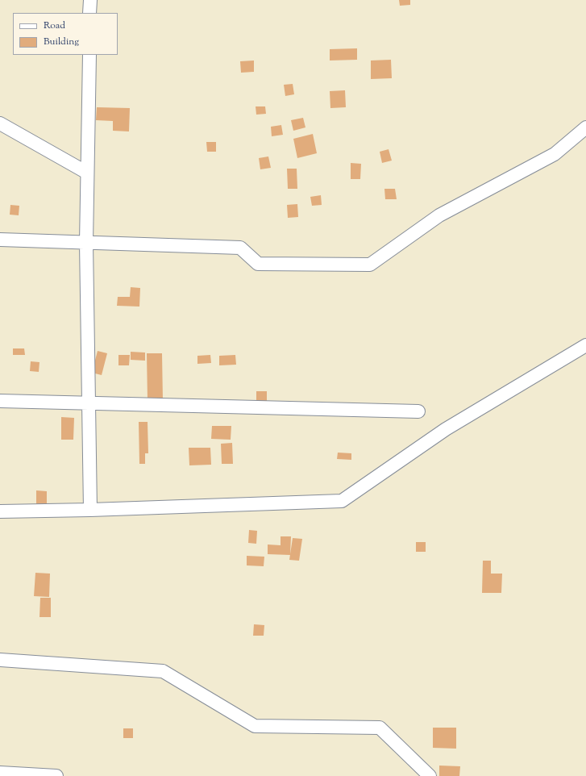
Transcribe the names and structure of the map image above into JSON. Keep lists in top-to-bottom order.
{
  "legend": ["Road", "Building"]
}
